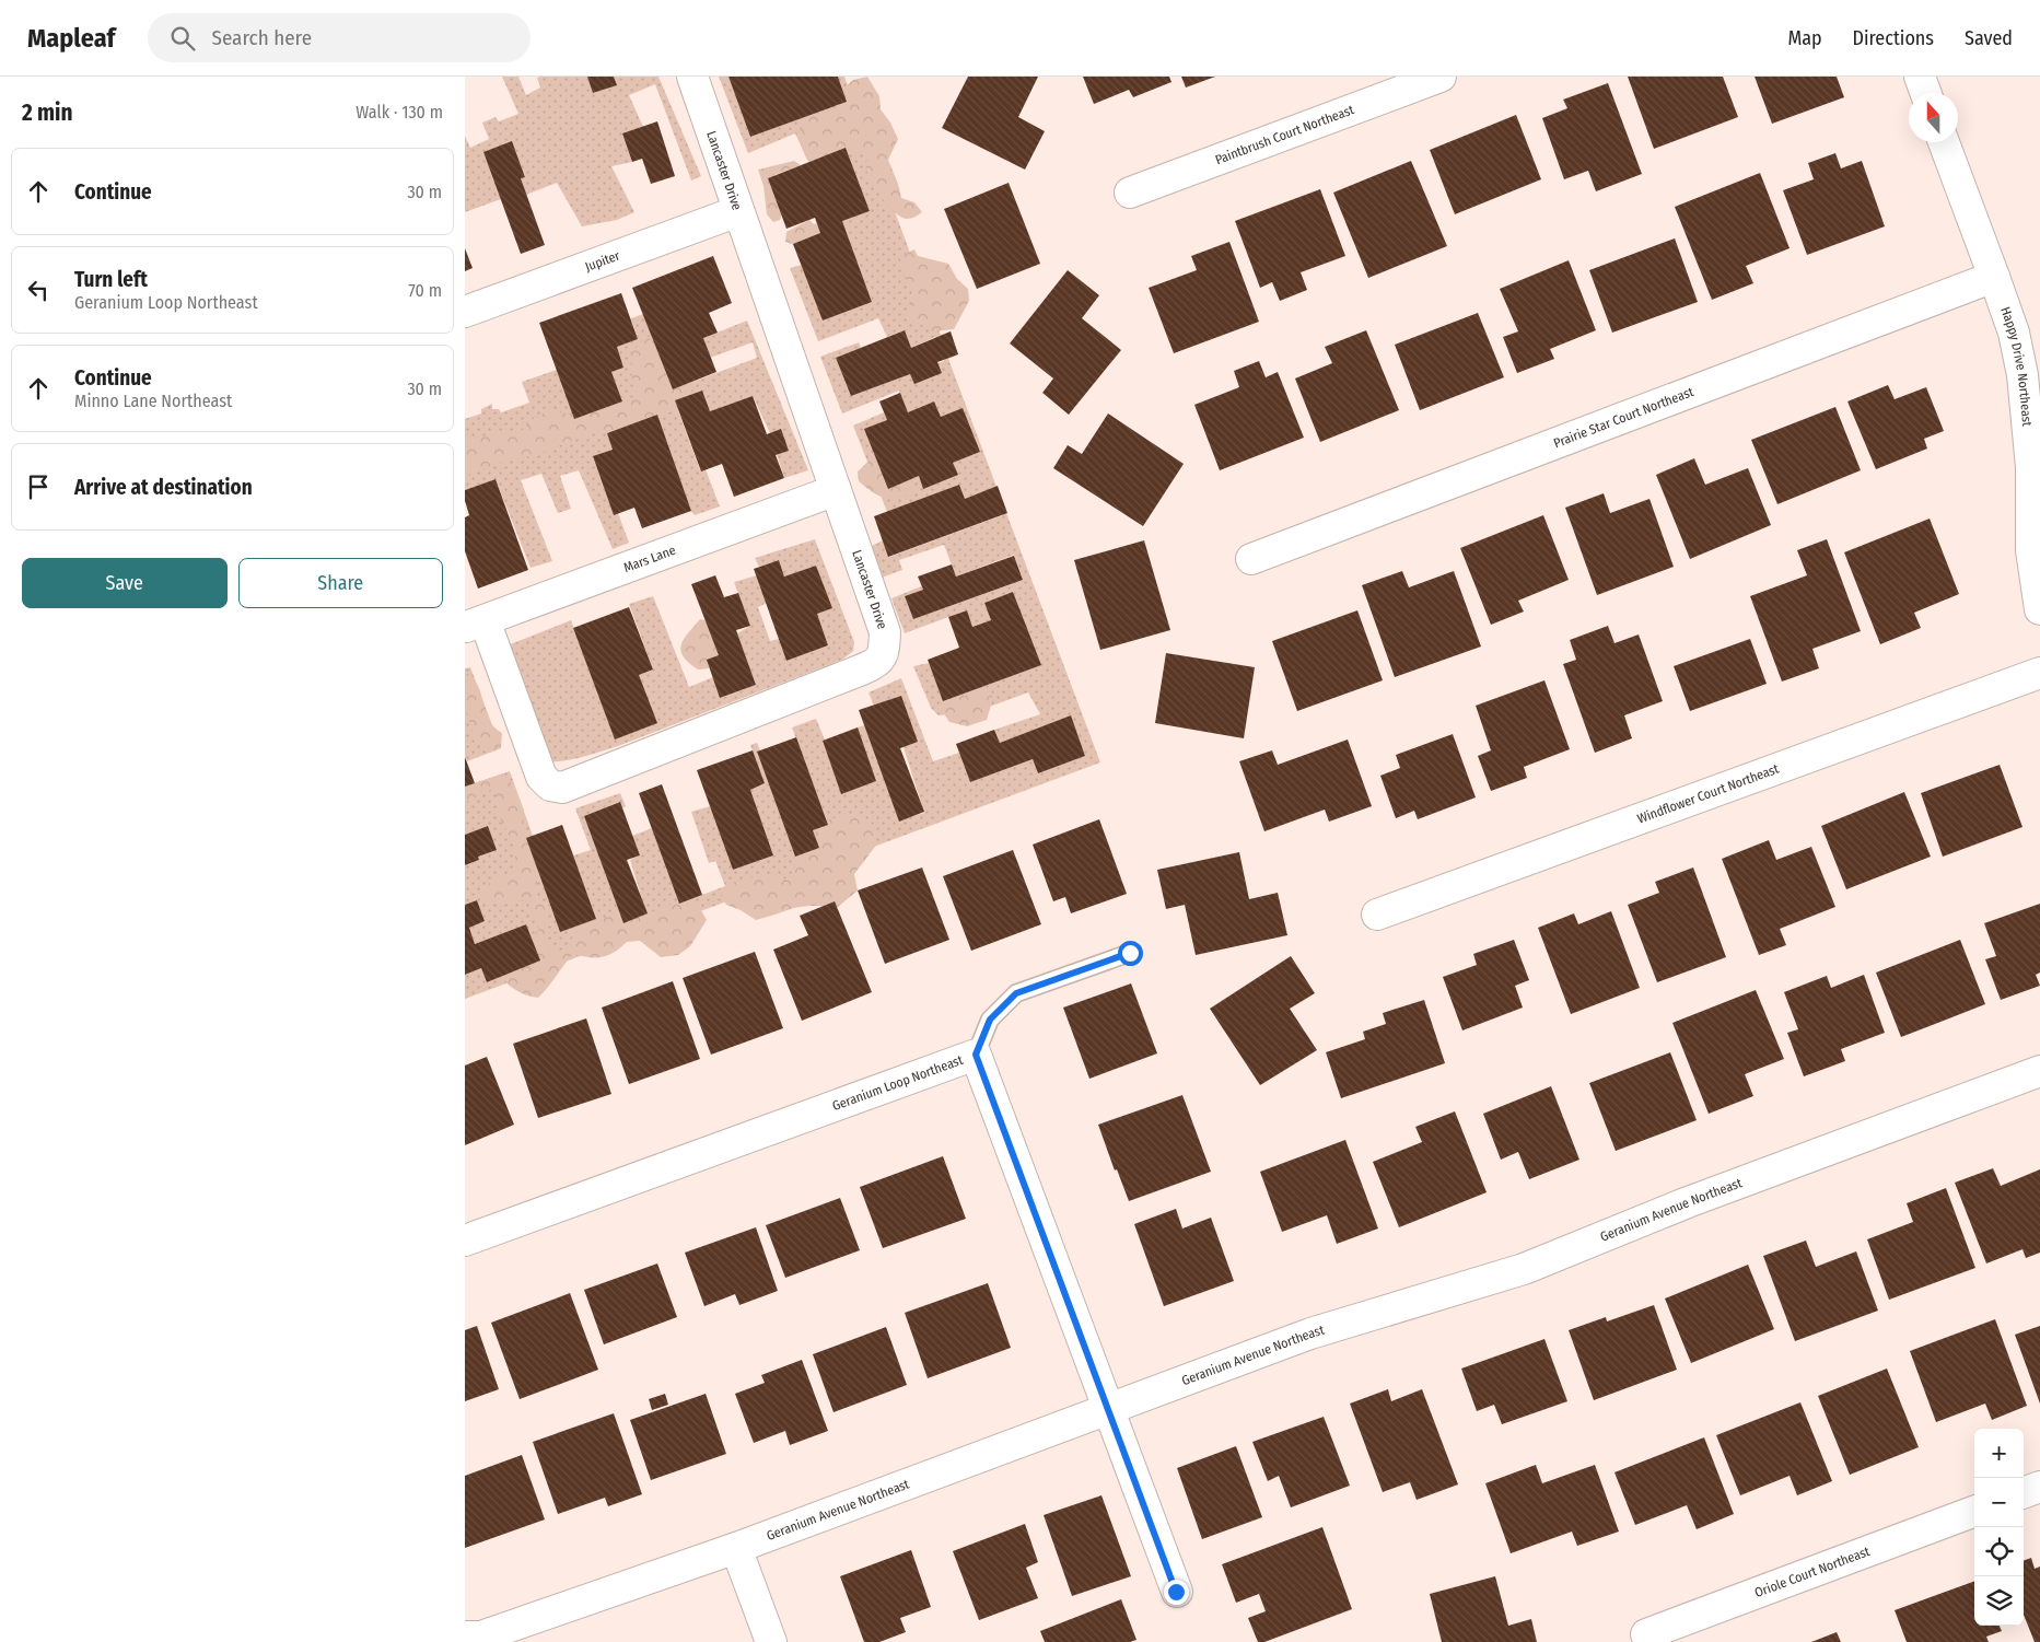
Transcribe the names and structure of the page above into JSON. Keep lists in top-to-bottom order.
{
  "streets": {
    "street": [
      "Paintbrush Court Northeast",
      "Lancaster Drive",
      "Jupiter",
      "Happy Drive Northeast",
      "Prairie Star Court Northeast",
      "Mars Lane",
      "Windflower Court Northeast",
      "Geranium Loop Northeast",
      "Geranium Avenue Northeast",
      "Oriole Court Northeast"
    ]
  },
  "crossings": [
    ["Lancaster Drive", "Jupiter"],
    ["Lancaster Drive", "Mars Lane"],
    ["Happy Drive Northeast", "Prairie Star Court Northeast"],
    ["Geranium Loop Northeast", "Geranium Avenue Northeast"]
  ],
  "north": "top",
  "page": {
    "header": "Mapleaf",
    "search": "Search here",
    "nav": ["Map", "Directions", "Saved"],
    "heading": ["2 min", "Walk · 130 m"],
    "list": [
      ["Continue", "30 m"],
      ["Turn left", "Geranium Loop Northeast", "70 m"],
      ["Continue", "Minno Lane Northeast", "30 m"],
      "Arrive at destination"
    ],
    "buttons": ["Save", "Share"],
    "map_buttons": ["+", "−"]
  }
}
